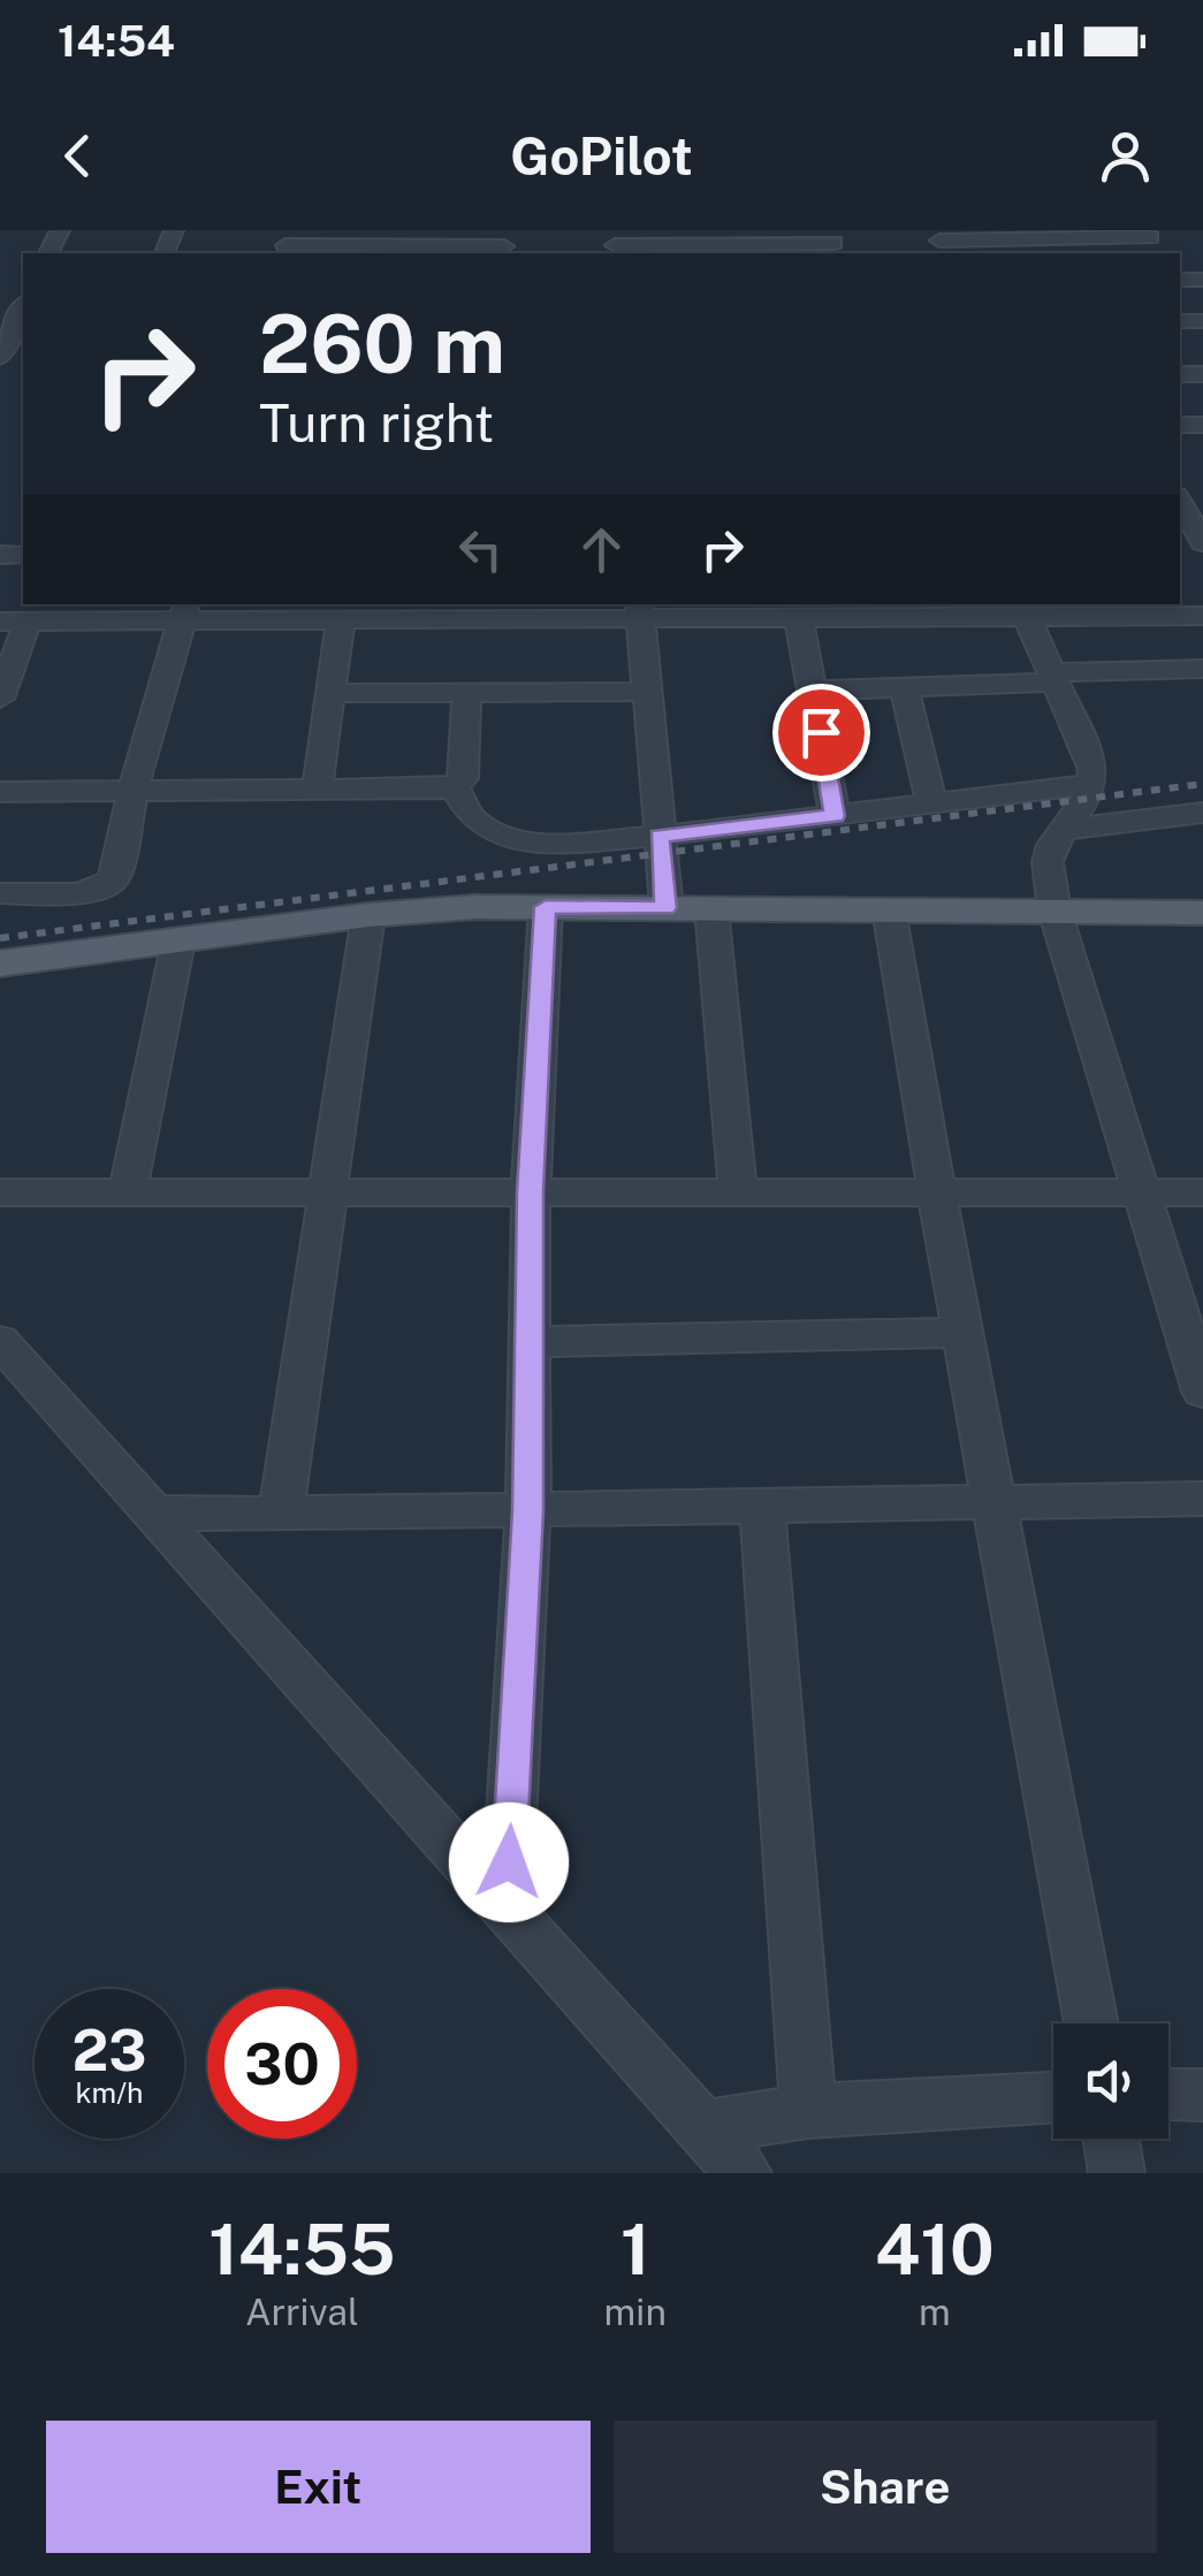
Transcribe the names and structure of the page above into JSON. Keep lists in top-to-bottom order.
{
  "page": {
    "status": "14:54",
    "header": "GoPilot",
    "turn": ["260 m", "Turn right"],
    "speed": "23 km/h",
    "limit": "30",
    "eta": [
      "14:55",
      "Arrival",
      "1",
      "min",
      "410",
      "m"
    ],
    "buttons": ["Exit", "Share"]
  }
}
